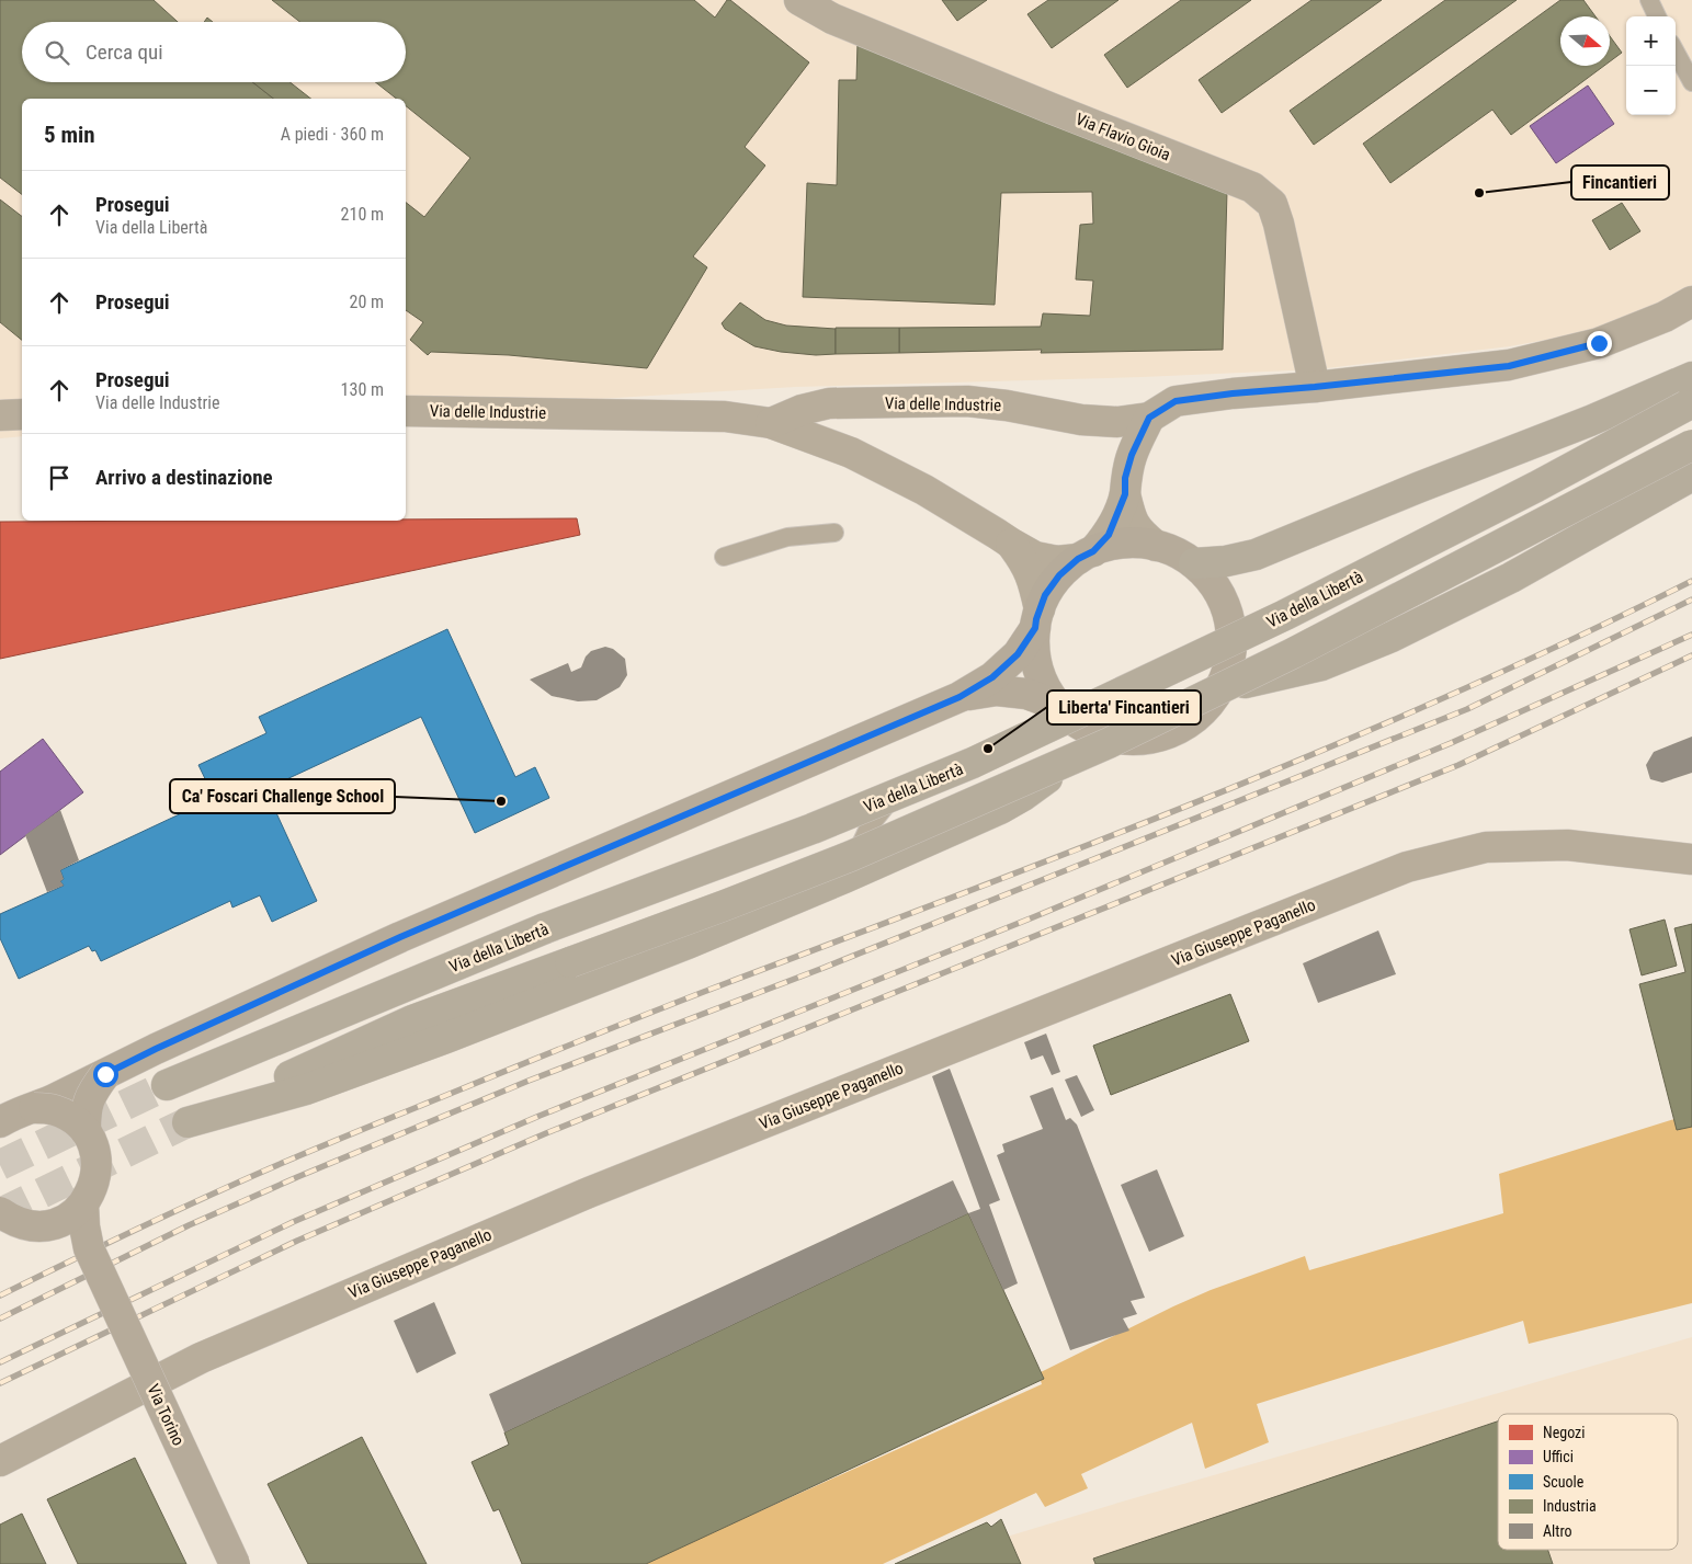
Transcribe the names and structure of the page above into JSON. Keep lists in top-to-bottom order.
{
  "streets": {
    "highway": ["Via della Libertà"],
    "street": [
      "Via Flavio Gioia",
      "Via delle Industrie",
      "Via Giuseppe Paganello",
      "Via Torino"
    ]
  },
  "crossings": [
    ["Via Flavio Gioia", "Via delle Industrie"]
  ],
  "places": ["Fincantieri", "Liberta' Fincantieri", "Ca' Foscari Challenge School"],
  "legend": [
    "Negozi",
    "Uffici",
    "Scuole",
    "Industria",
    "Altro"
  ],
  "north": "right",
  "page": {
    "map_buttons": ["+", "−"],
    "search": "Cerca qui",
    "heading": ["5 min", "A piedi · 360 m"],
    "list": [
      ["Prosegui", "Via della Libertà", "210 m"],
      ["Prosegui", "20 m"],
      ["Prosegui", "Via delle Industrie", "130 m"],
      "Arrivo a destinazione"
    ]
  }
}
